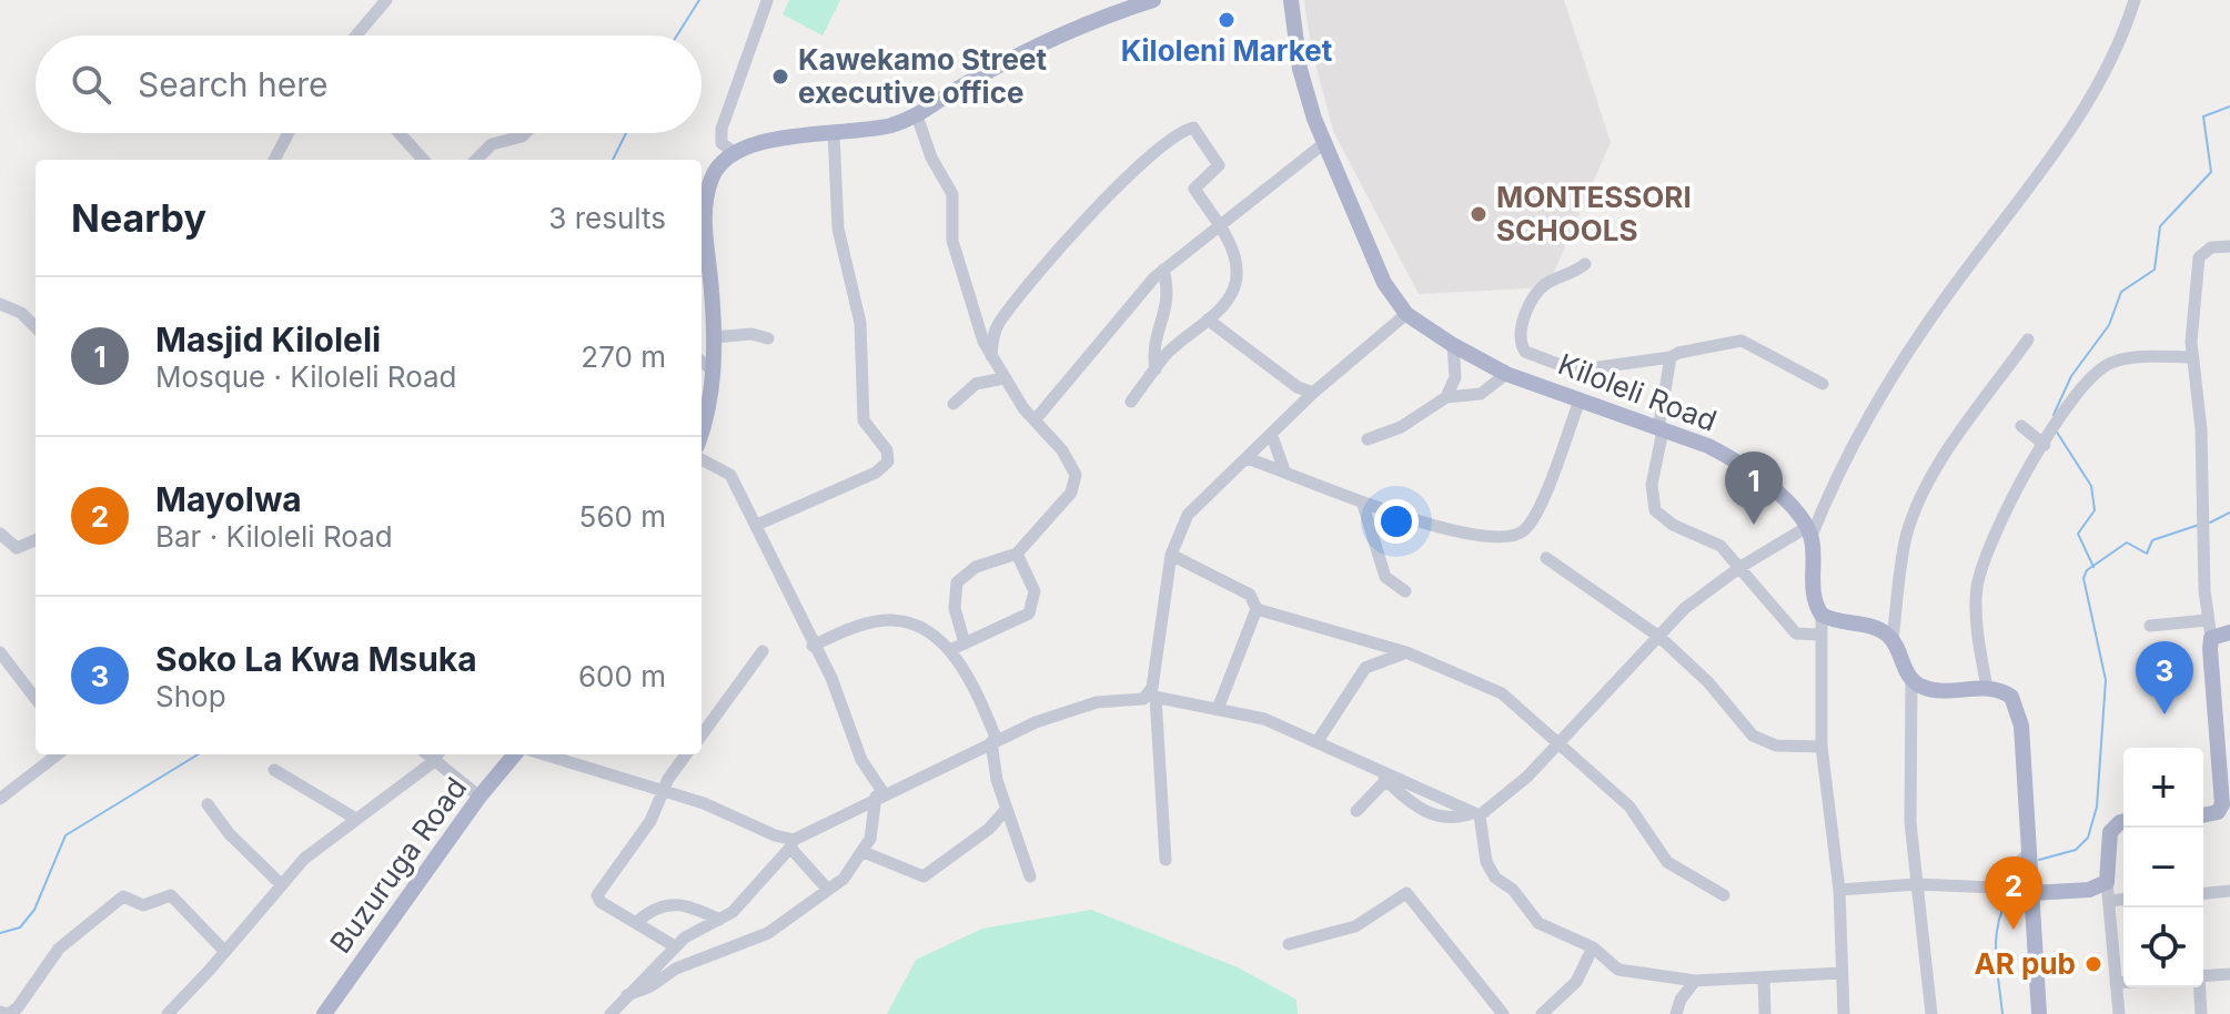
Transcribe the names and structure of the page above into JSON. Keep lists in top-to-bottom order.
{
  "streets": {
    "main road": ["Kiloleli Road", "Buzuruga Road"]
  },
  "places": [
    "Kiloleni Market",
    "Kawekamo Street executive office",
    "MONTESSORI SCHOOLS",
    "AR pub"
  ],
  "page": {
    "search": "Search here",
    "heading": ["Nearby", "3 results"],
    "list": [
      {
        "mark": "1",
        "name": "Masjid Kiloleli",
        "note": "Mosque · Kiloleli Road",
        "value": "270 m"
      },
      {
        "mark": "2",
        "name": "Mayolwa",
        "note": "Bar · Kiloleli Road",
        "value": "560 m"
      },
      {
        "mark": "3",
        "name": "Soko La Kwa Msuka",
        "note": "Shop",
        "value": "600 m"
      }
    ],
    "pins": ["1", "3", "2"],
    "map_buttons": ["+", "−"]
  }
}
